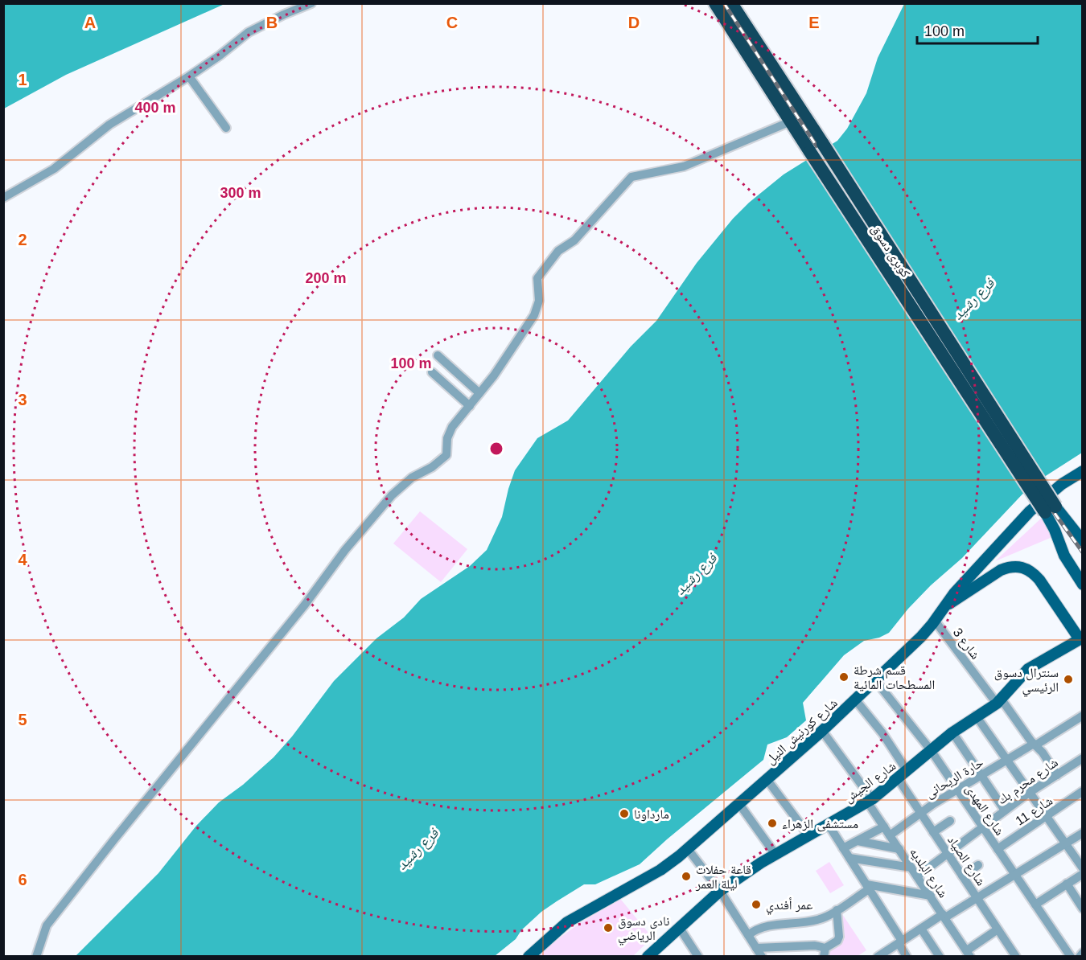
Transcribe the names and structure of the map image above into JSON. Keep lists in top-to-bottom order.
{
  "streets": {
    "highway": ["كوبرى دسوق"],
    "main road": ["شارع كورنيش النيل", "شارع الجيش"],
    "street": [
      "شارع 3",
      "حارة الريحانى",
      "شارع محرم بك",
      "شارع المهدى",
      "شارع 11",
      "شارع الصياد",
      "شارع البلديه"
    ]
  },
  "crossings": [
    ["شارع 3", "شارع كورنيش النيل"],
    ["شارع 3", "حارة الريحانى"],
    ["شارع 3", "شارع محرم بك"],
    ["شارع 3", "شارع الجيش"],
    ["شارع كورنيش النيل", "شارع المهدى"],
    ["شارع كورنيش النيل", "شارع البلديه"],
    ["حارة الريحانى", "شارع المهدى"],
    ["حارة الريحانى", "شارع الصياد"],
    ["حارة الريحانى", "شارع البلديه"],
    ["شارع محرم بك", "شارع المهدى"],
    ["شارع محرم بك", "شارع الصياد"],
    ["شارع محرم بك", "شارع البلديه"],
    ["شارع الجيش", "شارع المهدى"],
    ["شارع الجيش", "شارع الصياد"],
    ["شارع الجيش", "شارع البلديه"],
    ["شارع المهدى", "شارع 11"]
  ],
  "water": ["فرع رشيد"],
  "places": [
    "قسم شرطة المسطحات المائية",
    "سنترال دسوق الرئيسي",
    "مارداونا",
    "مستشفى الزهراء",
    "قاعة حفلات ليلة العمر",
    "عمر أفندي",
    "نادي دسوق الرياضي"
  ],
  "scale_bar": "100 m",
  "grid": {
    "columns": [
      "A",
      "B",
      "C",
      "D",
      "E"
    ],
    "rows": [
      "1",
      "2",
      "3",
      "4",
      "5",
      "6"
    ]
  },
  "rings": [
    "400 m",
    "300 m",
    "200 m",
    "100 m"
  ]
}
